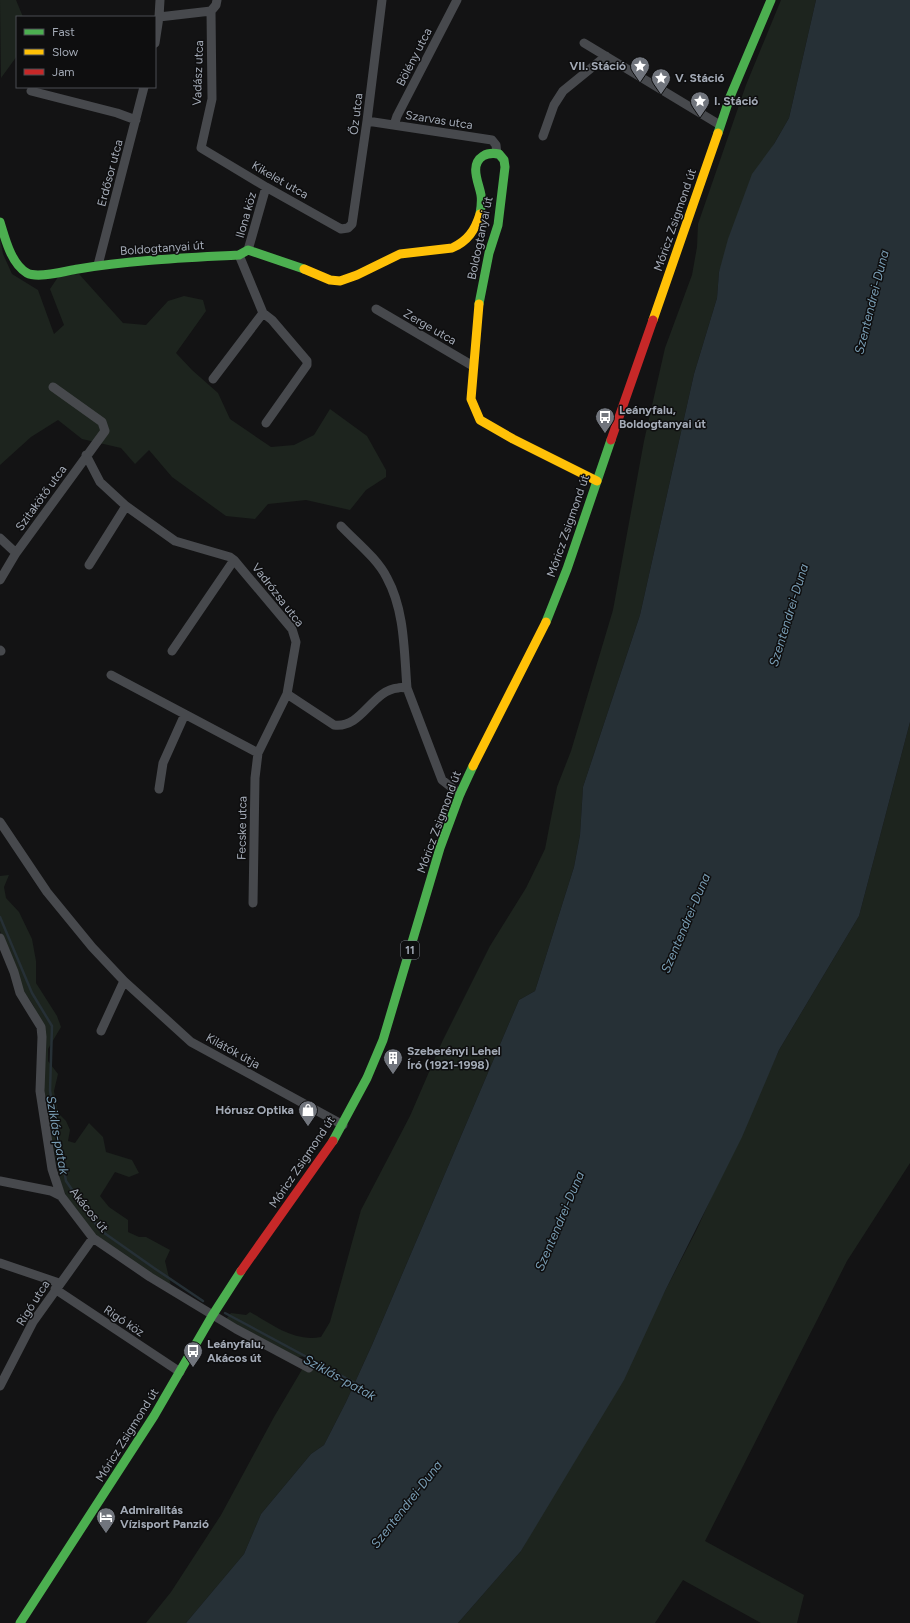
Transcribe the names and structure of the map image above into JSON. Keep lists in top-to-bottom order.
{
  "streets": {
    "main road": ["Móricz Zsigmond út", "Boldogtanyai út", "11"],
    "street": [
      "Bölény utca",
      "Vadász utca",
      "Őz utca",
      "Szarvas utca",
      "Erdősor utca",
      "Kikelet utca",
      "Ilona köz",
      "Zerge utca",
      "Szitakötő utca",
      "Vadrózsa utca",
      "Fecske utca",
      "Kilátók útja",
      "Akácos út",
      "Rigó utca",
      "Rigó köz"
    ]
  },
  "crossings": [
    ["Bölény utca", "Szarvas utca"],
    ["Vadász utca", "Kikelet utca"],
    ["Őz utca", "Szarvas utca"],
    ["Őz utca", "Kikelet utca"],
    ["Szarvas utca", "Boldogtanyai út"],
    ["Erdősor utca", "Boldogtanyai út"],
    ["Kikelet utca", "Ilona köz"],
    ["Ilona köz", "Boldogtanyai út"],
    ["Móricz Zsigmond út", "Boldogtanyai út"],
    ["Móricz Zsigmond út", "Kilátók útja"],
    ["Móricz Zsigmond út", "Akácos út"],
    ["Móricz Zsigmond út", "Rigó köz"],
    ["Boldogtanyai út", "Zerge utca"],
    ["Szitakötő utca", "Vadrózsa utca"],
    ["Vadrózsa utca", "Fecske utca"],
    ["Akácos út", "Rigó utca"],
    ["Rigó utca", "Rigó köz"]
  ],
  "water": ["Szentendrei-Duna", "Sziklás-patak"],
  "places": {
    "place": ["VII. Stáció", "V. Stáció", "I. Stáció"],
    "bus stop": ["Leányfalu, Boldogtanyai út", "Leányfalu, Akácos út"],
    "building": ["Szeberényi Lehel Író (1921-1998)"],
    "shop": ["Hórusz Optika"],
    "hotel": ["Admiralitás Vízisport Panzió"]
  },
  "legend": ["Fast", "Slow", "Jam"]
}
